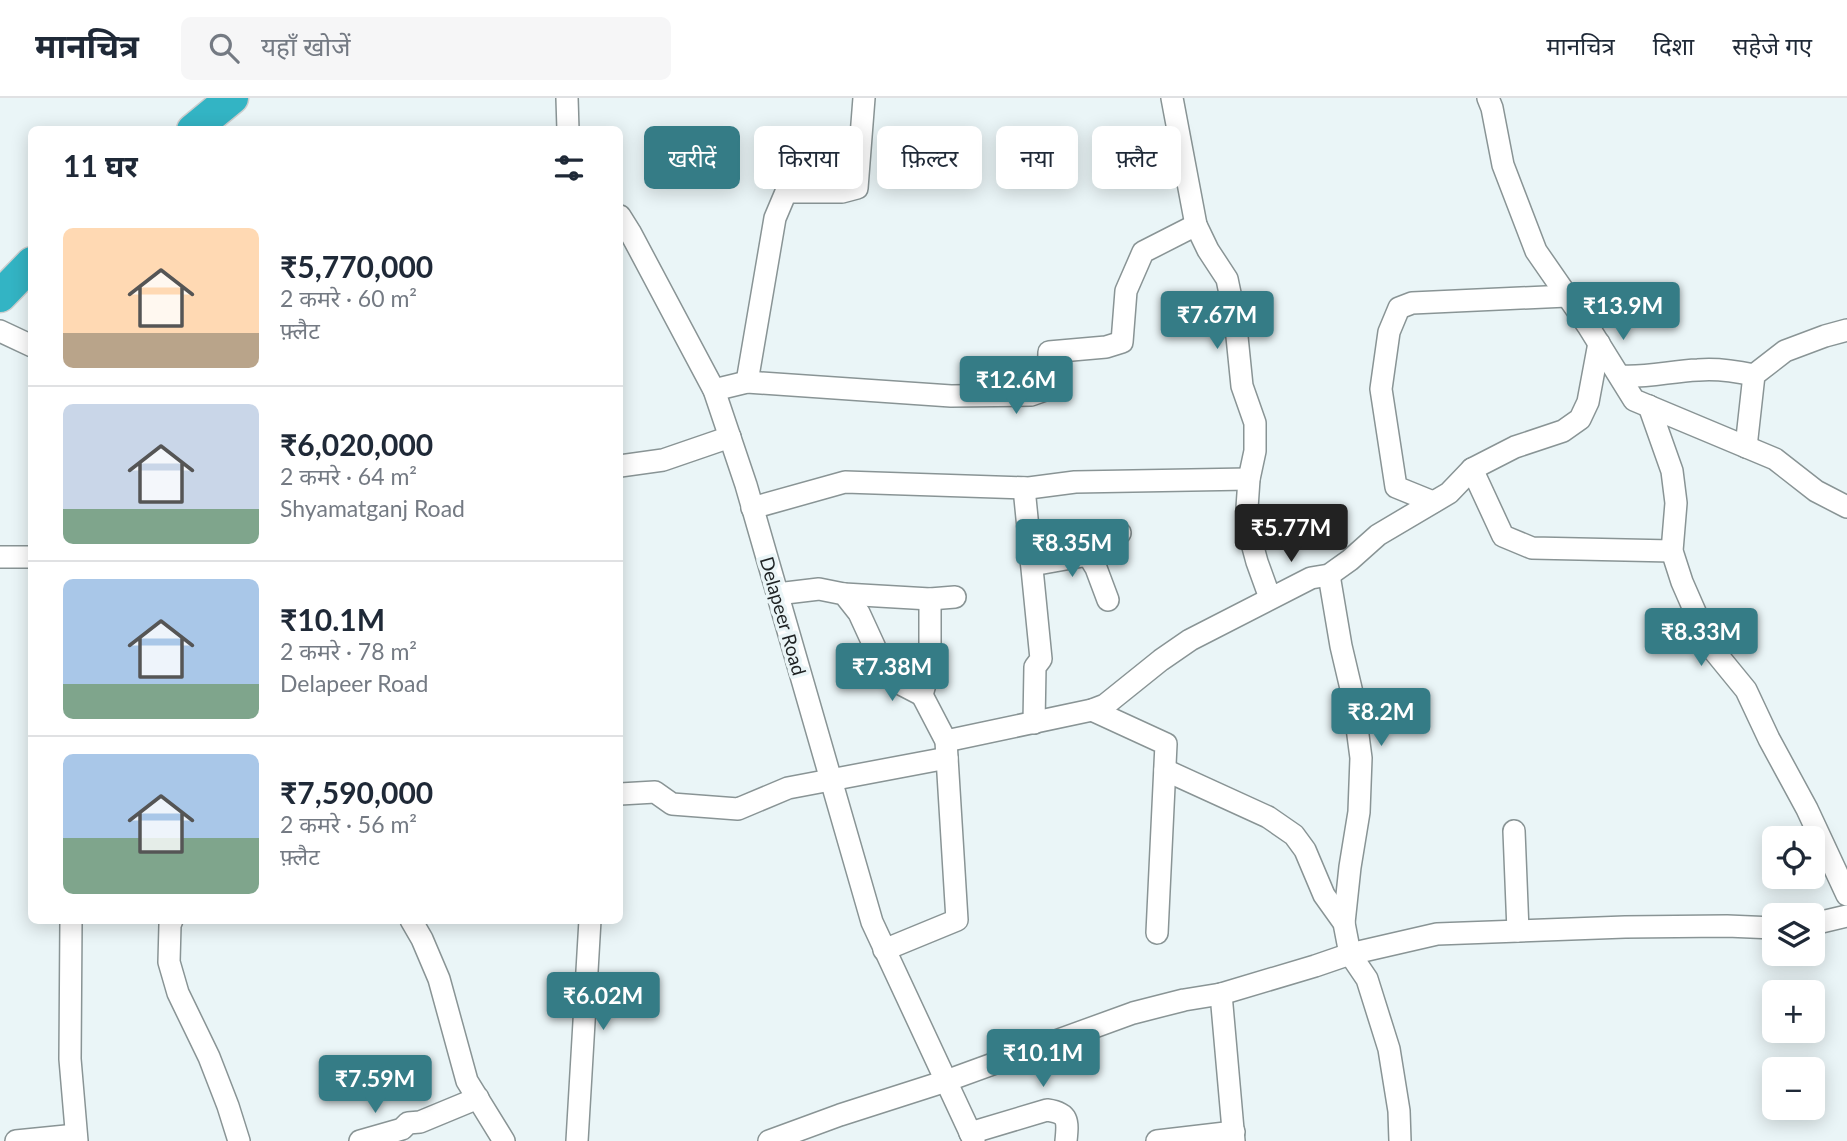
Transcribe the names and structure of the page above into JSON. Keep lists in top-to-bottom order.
{
  "streets": {
    "street": ["Delapeer Road"]
  },
  "page": {
    "header": "मानचित्र",
    "search": "यहाँ खोजें",
    "nav": ["मानचित्र", "दिशा", "सहेजे गए"],
    "chip": [
      "खरीदें",
      "किराया",
      "फ़िल्टर",
      "नया",
      "फ़्लैट"
    ],
    "heading": "11 घर",
    "list": [
      {
        "name": "₹5,770,000",
        "note": "2 कमरे · 60 m² · फ़्लैट"
      },
      {
        "name": "₹6,020,000",
        "note": "2 कमरे · 64 m² · Shyamatganj Road"
      },
      {
        "name": "₹10.1M",
        "note": "2 कमरे · 78 m² · Delapeer Road"
      },
      {
        "name": "₹7,590,000",
        "note": "2 कमरे · 56 m² · फ़्लैट"
      }
    ],
    "price": [
      "₹13.9M",
      "₹7.67M",
      "₹12.6M",
      "₹5.77M",
      "₹8.35M",
      "₹8.33M",
      "₹7.38M",
      "₹8.2M",
      "₹6.02M",
      "₹10.1M",
      "₹7.59M"
    ],
    "map_buttons": ["+", "−"]
  }
}
